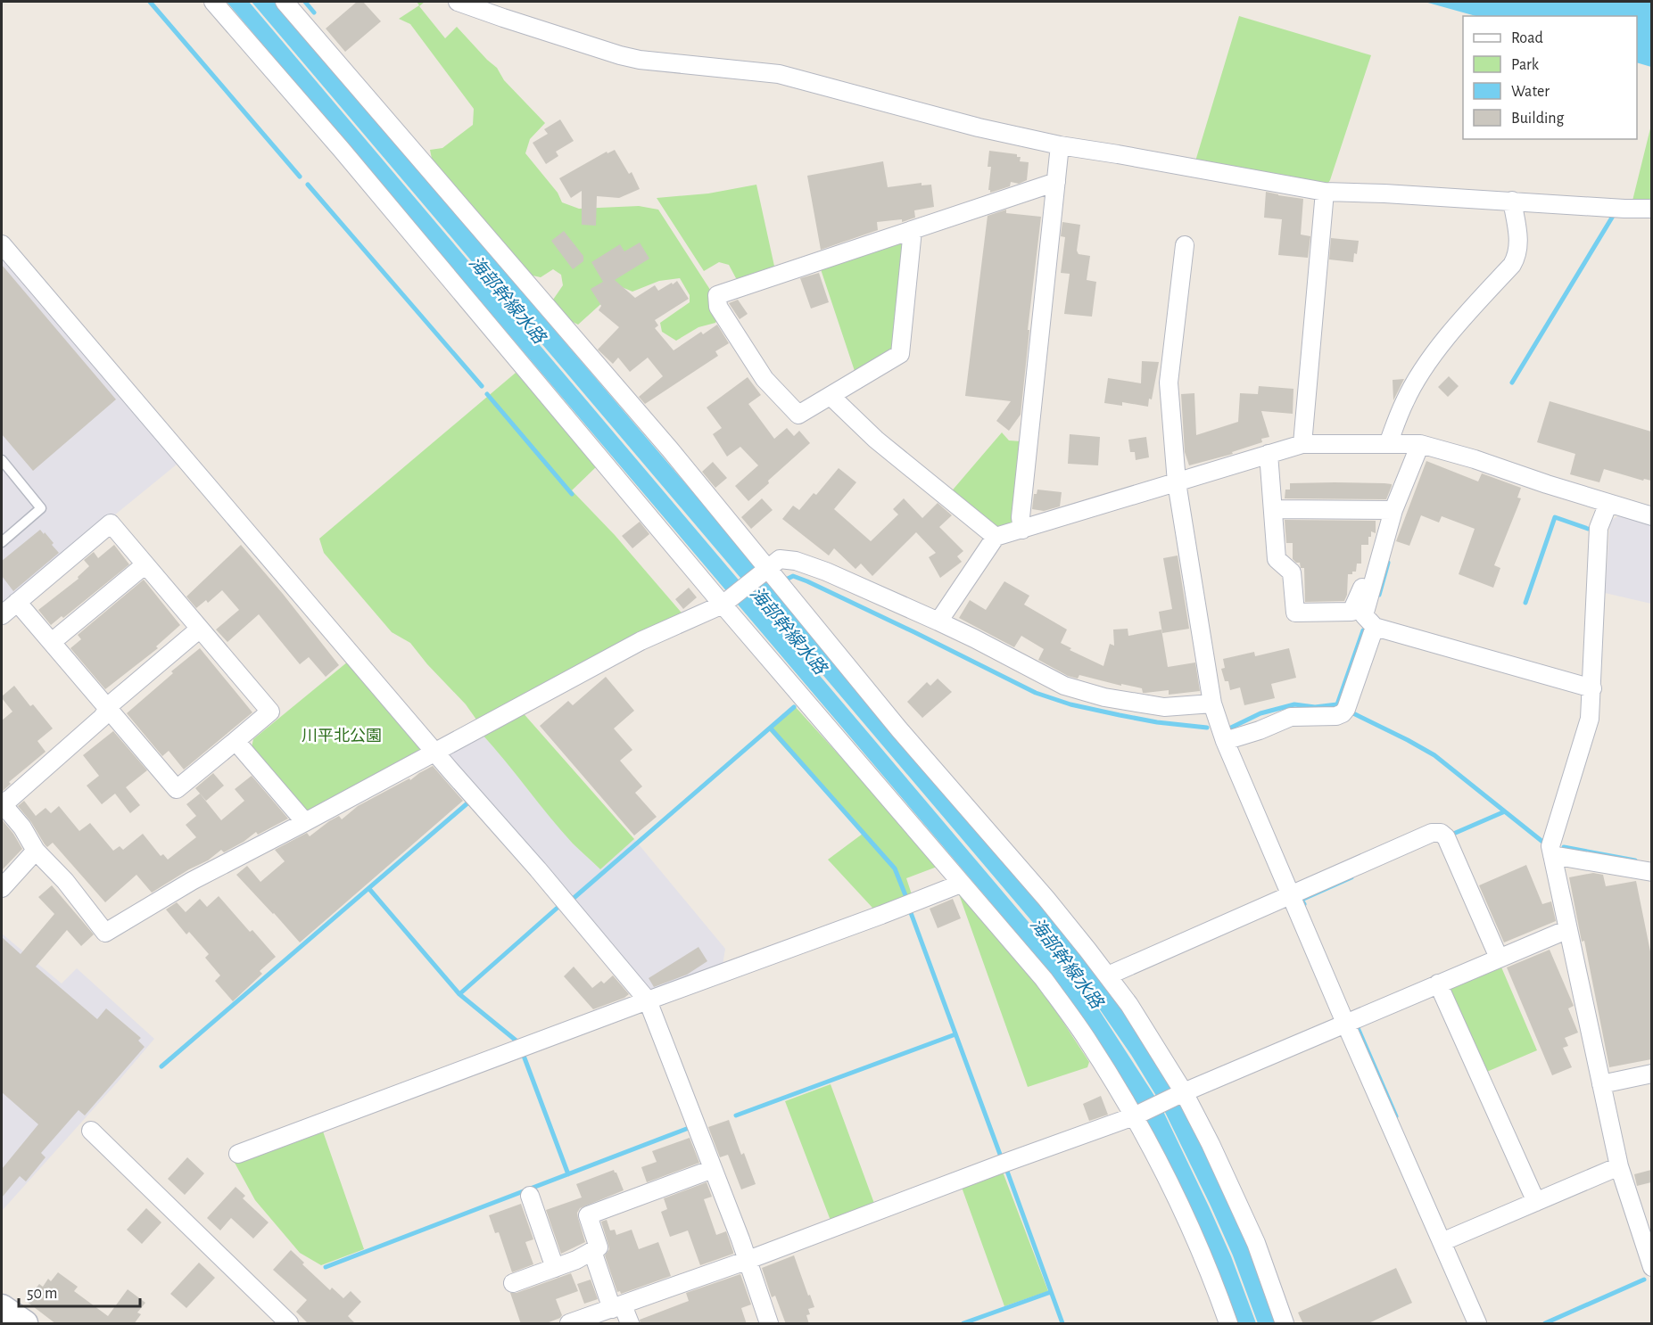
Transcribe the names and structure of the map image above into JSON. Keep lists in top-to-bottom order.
{
  "water": ["海部幹線水路"],
  "parks": ["川平北公園"],
  "legend": [
    "Road",
    "Park",
    "Water",
    "Building"
  ],
  "scale_bar": "50 m"
}
